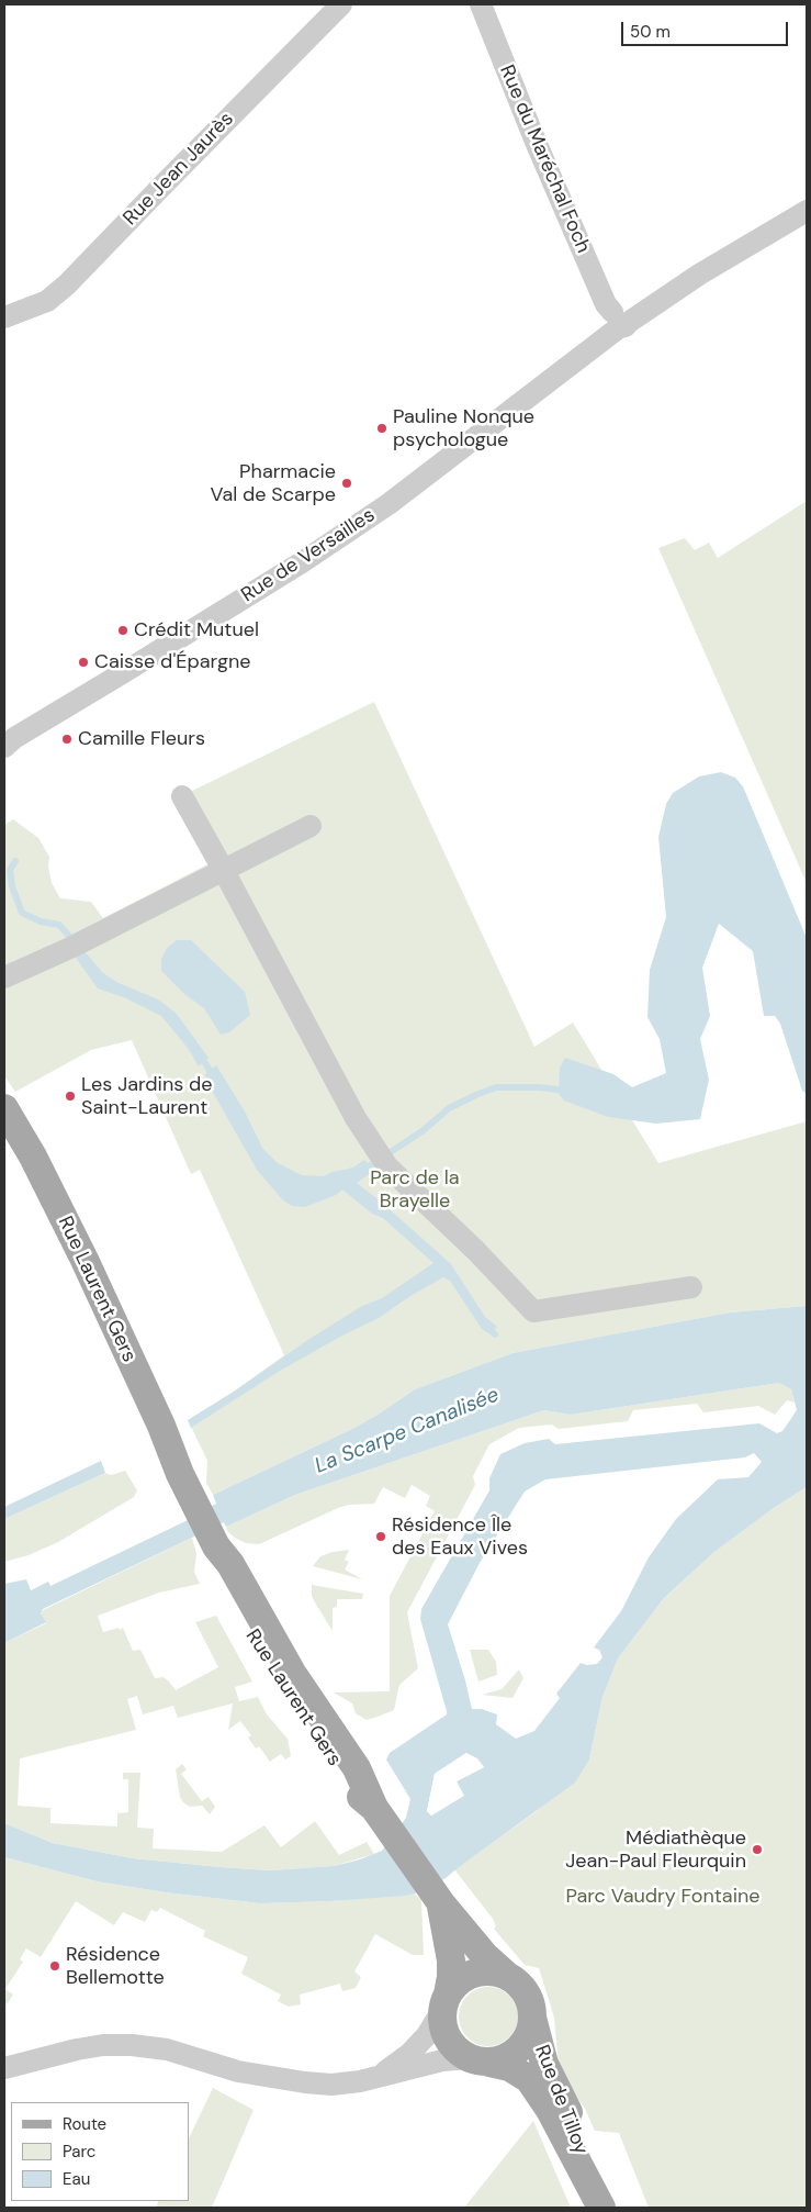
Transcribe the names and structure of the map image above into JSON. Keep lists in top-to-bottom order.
{
  "streets": {
    "main road": ["Rue Laurent Gers", "Rue de Tilloy"],
    "street": ["Rue du Maréchal Foch", "Rue Jean Jaurès", "Rue de Versailles"]
  },
  "crossings": [
    ["Rue du Maréchal Foch", "Rue de Versailles"],
    ["Rue Laurent Gers", "Rue de Tilloy"]
  ],
  "water": ["La Scarpe Canalisée"],
  "parks": ["Parc de la Brayelle", "Parc Vaudry Fontaine"],
  "places": [
    "Pauline Nonque psychologue",
    "Pharmacie Val de Scarpe",
    "Crédit Mutuel",
    "Caisse d'Épargne",
    "Camille Fleurs",
    "Les Jardins de Saint-Laurent",
    "Résidence Île des Eaux Vives",
    "Médiathèque Jean-Paul Fleurquin",
    "Résidence Bellemotte"
  ],
  "legend": ["Route", "Parc", "Eau"],
  "scale_bar": "50 m"
}
